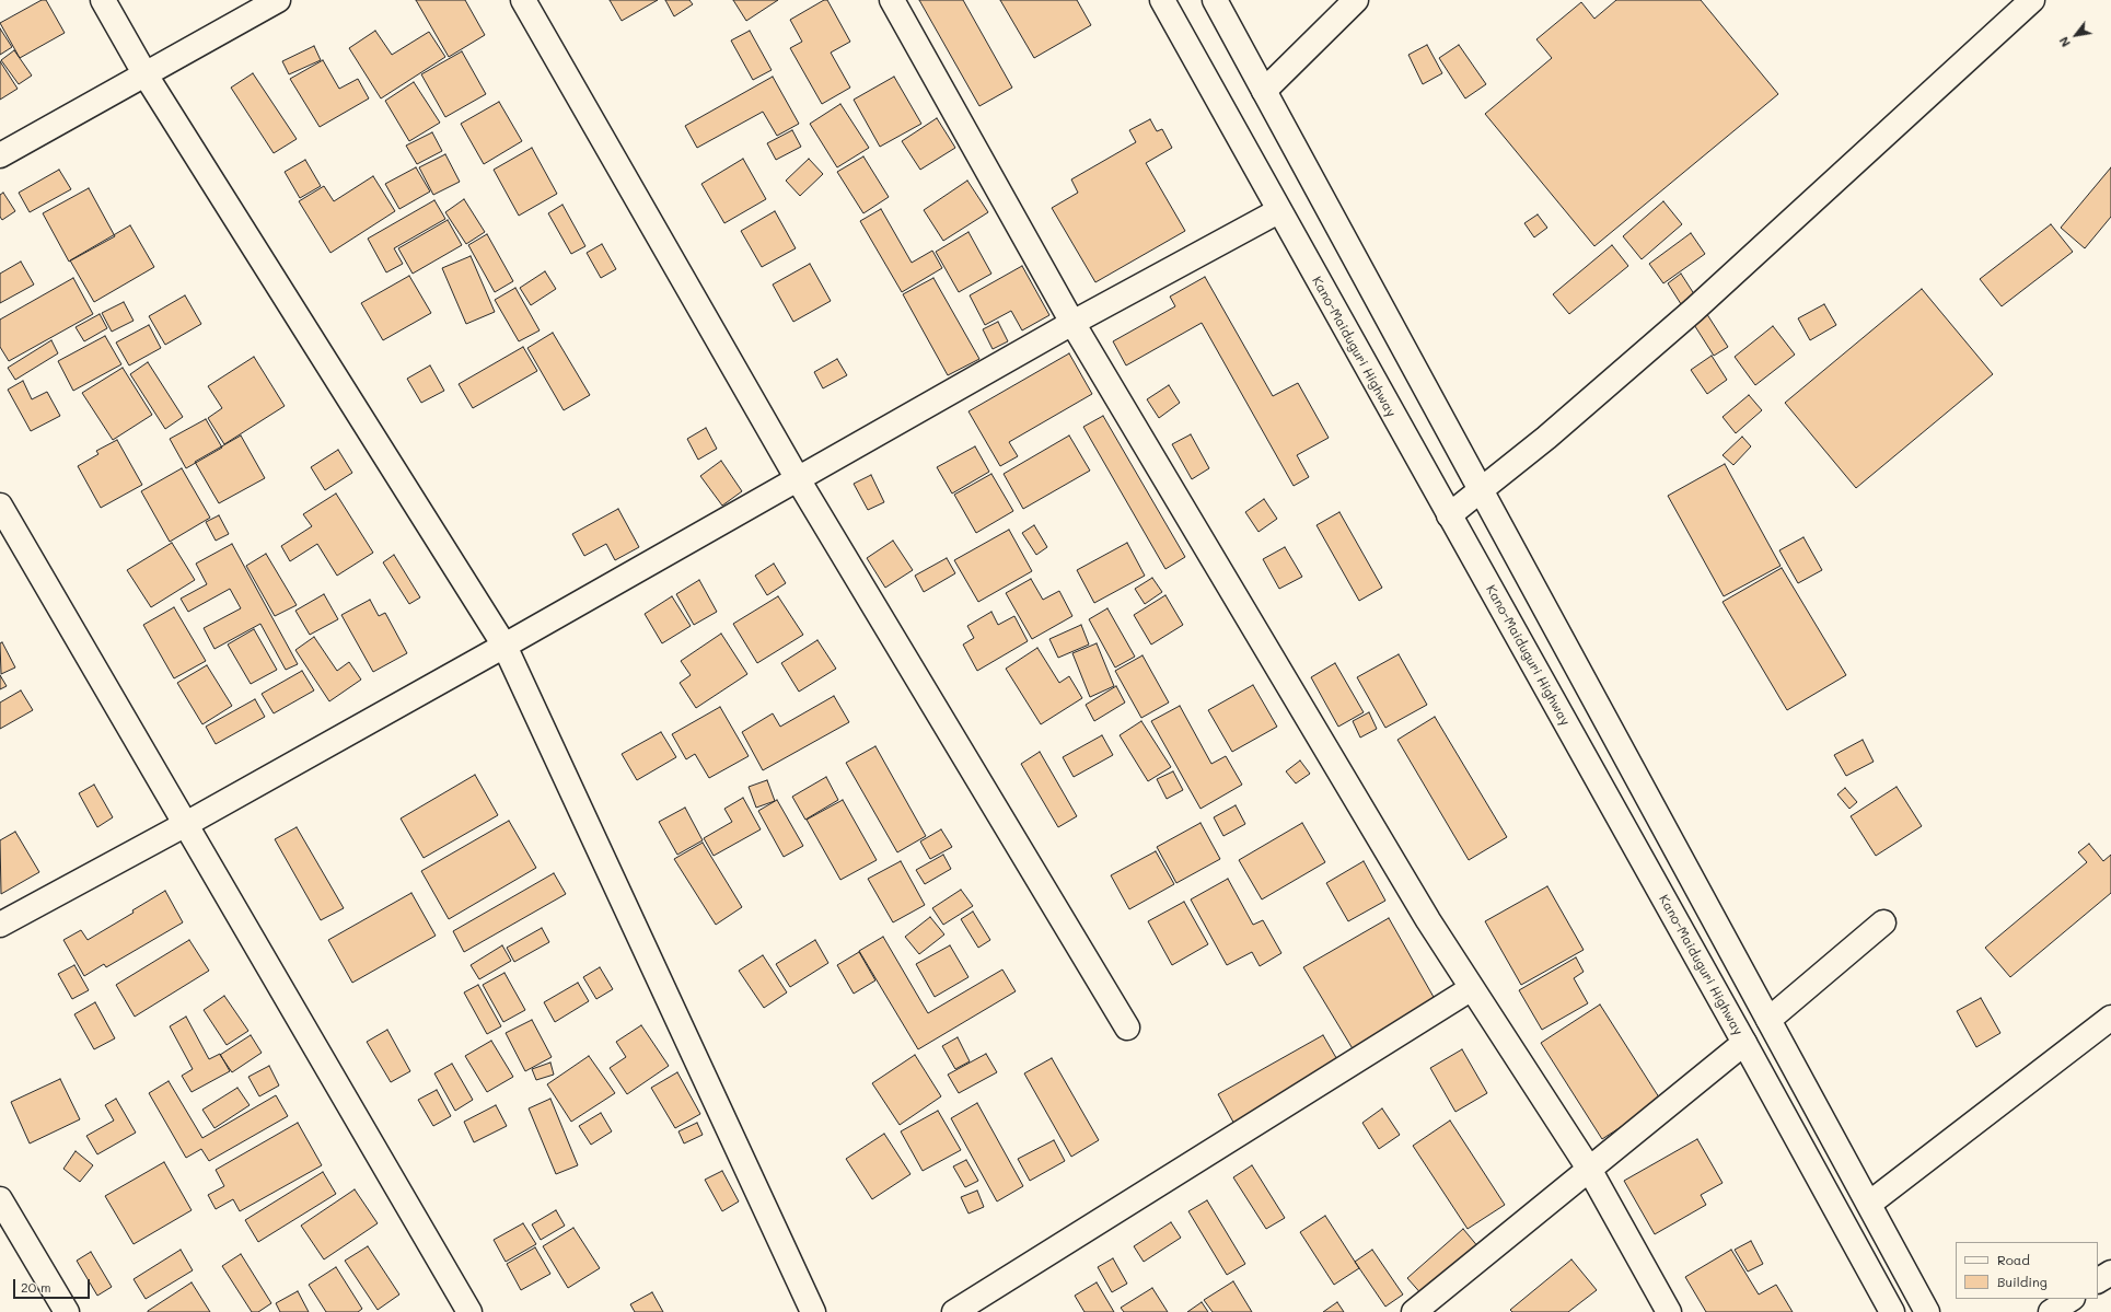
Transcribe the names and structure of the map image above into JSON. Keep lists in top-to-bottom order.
{
  "streets": {
    "main road": ["Kano-Maiduguri Highway"]
  },
  "legend": ["Road", "Building"],
  "scale_bar": "20 m",
  "north": "bottom left"
}
